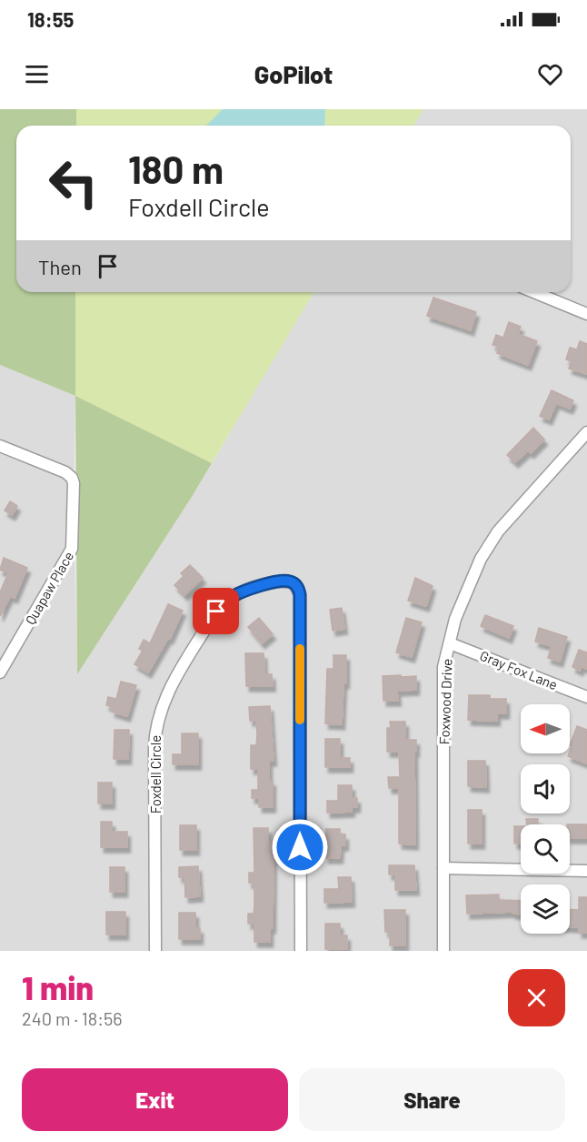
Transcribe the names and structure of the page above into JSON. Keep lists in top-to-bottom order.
{
  "streets": {
    "street": [
      "Quapaw Place",
      "Gray Fox Lane",
      "Foxwood Drive",
      "Foxdell Circle"
    ]
  },
  "crossings": [
    ["Gray Fox Lane", "Foxwood Drive"]
  ],
  "north": "left",
  "page": {
    "status": "18:55",
    "header": "GoPilot",
    "turn": ["180 m", "Foxdell Circle"],
    "then": "Then",
    "heading": ["1 min", "240 m · 18:56"],
    "buttons": ["Exit", "Share"]
  }
}
